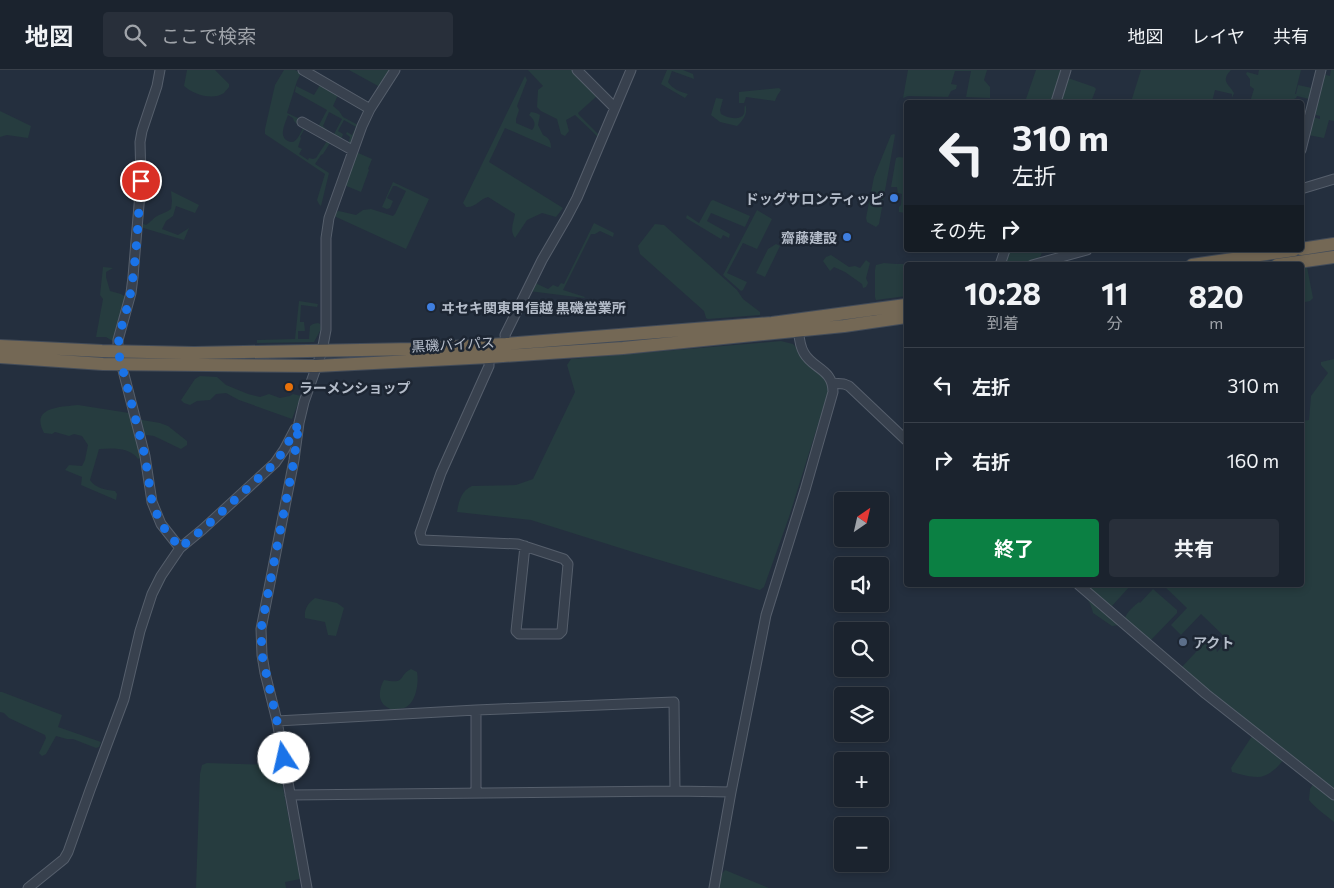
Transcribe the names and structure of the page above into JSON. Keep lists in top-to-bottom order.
{
  "streets": {
    "highway": ["黒磯バイパス"]
  },
  "places": [
    "ドッグサロンティッピ",
    "齋藤建設",
    "ヰセキ関東甲信越 黒磯営業所",
    "ラーメンショップ",
    "アクト"
  ],
  "north": "top right",
  "page": {
    "header": "地図",
    "search": "ここで検索",
    "nav": ["地図", "レイヤ", "共有"],
    "turn": ["310 m", "左折"],
    "then": "その先",
    "eta": [
      "10:28",
      "到着",
      "11",
      "分",
      "820",
      "m"
    ],
    "list": [
      {
        "name": "左折",
        "value": "310 m"
      },
      {
        "name": "右折",
        "value": "160 m"
      }
    ],
    "map_buttons": ["+", "−"],
    "buttons": ["終了", "共有"]
  }
}
